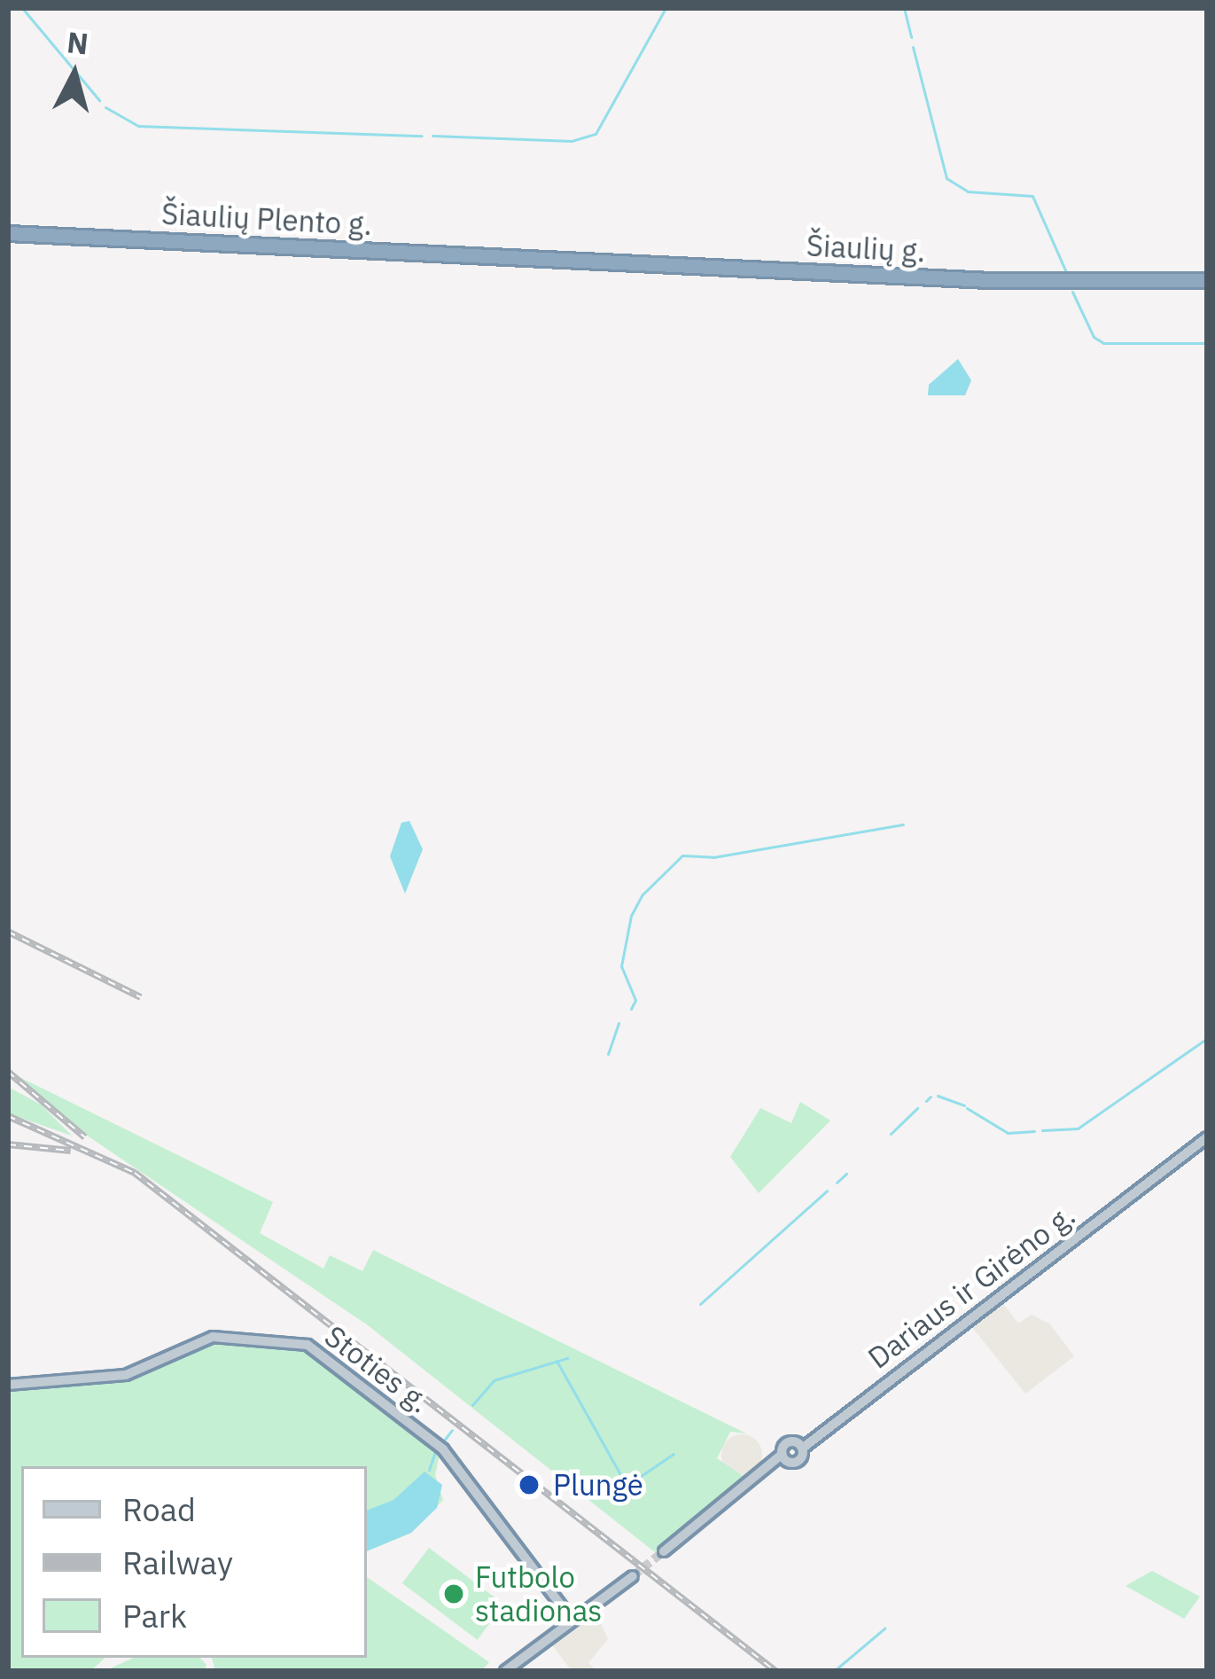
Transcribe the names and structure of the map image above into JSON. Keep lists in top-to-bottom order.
{
  "streets": {
    "highway": ["Šiaulių Plento g.", "Šiaulių g."],
    "main road": ["Dariaus ir Girėno g.", "Stoties g."]
  },
  "crossings": [
    ["Šiaulių Plento g.", "Šiaulių g."]
  ],
  "places": ["Plungė", "Futbolo stadionas"],
  "legend": ["Road", "Railway", "Park"],
  "north": "top"
}
